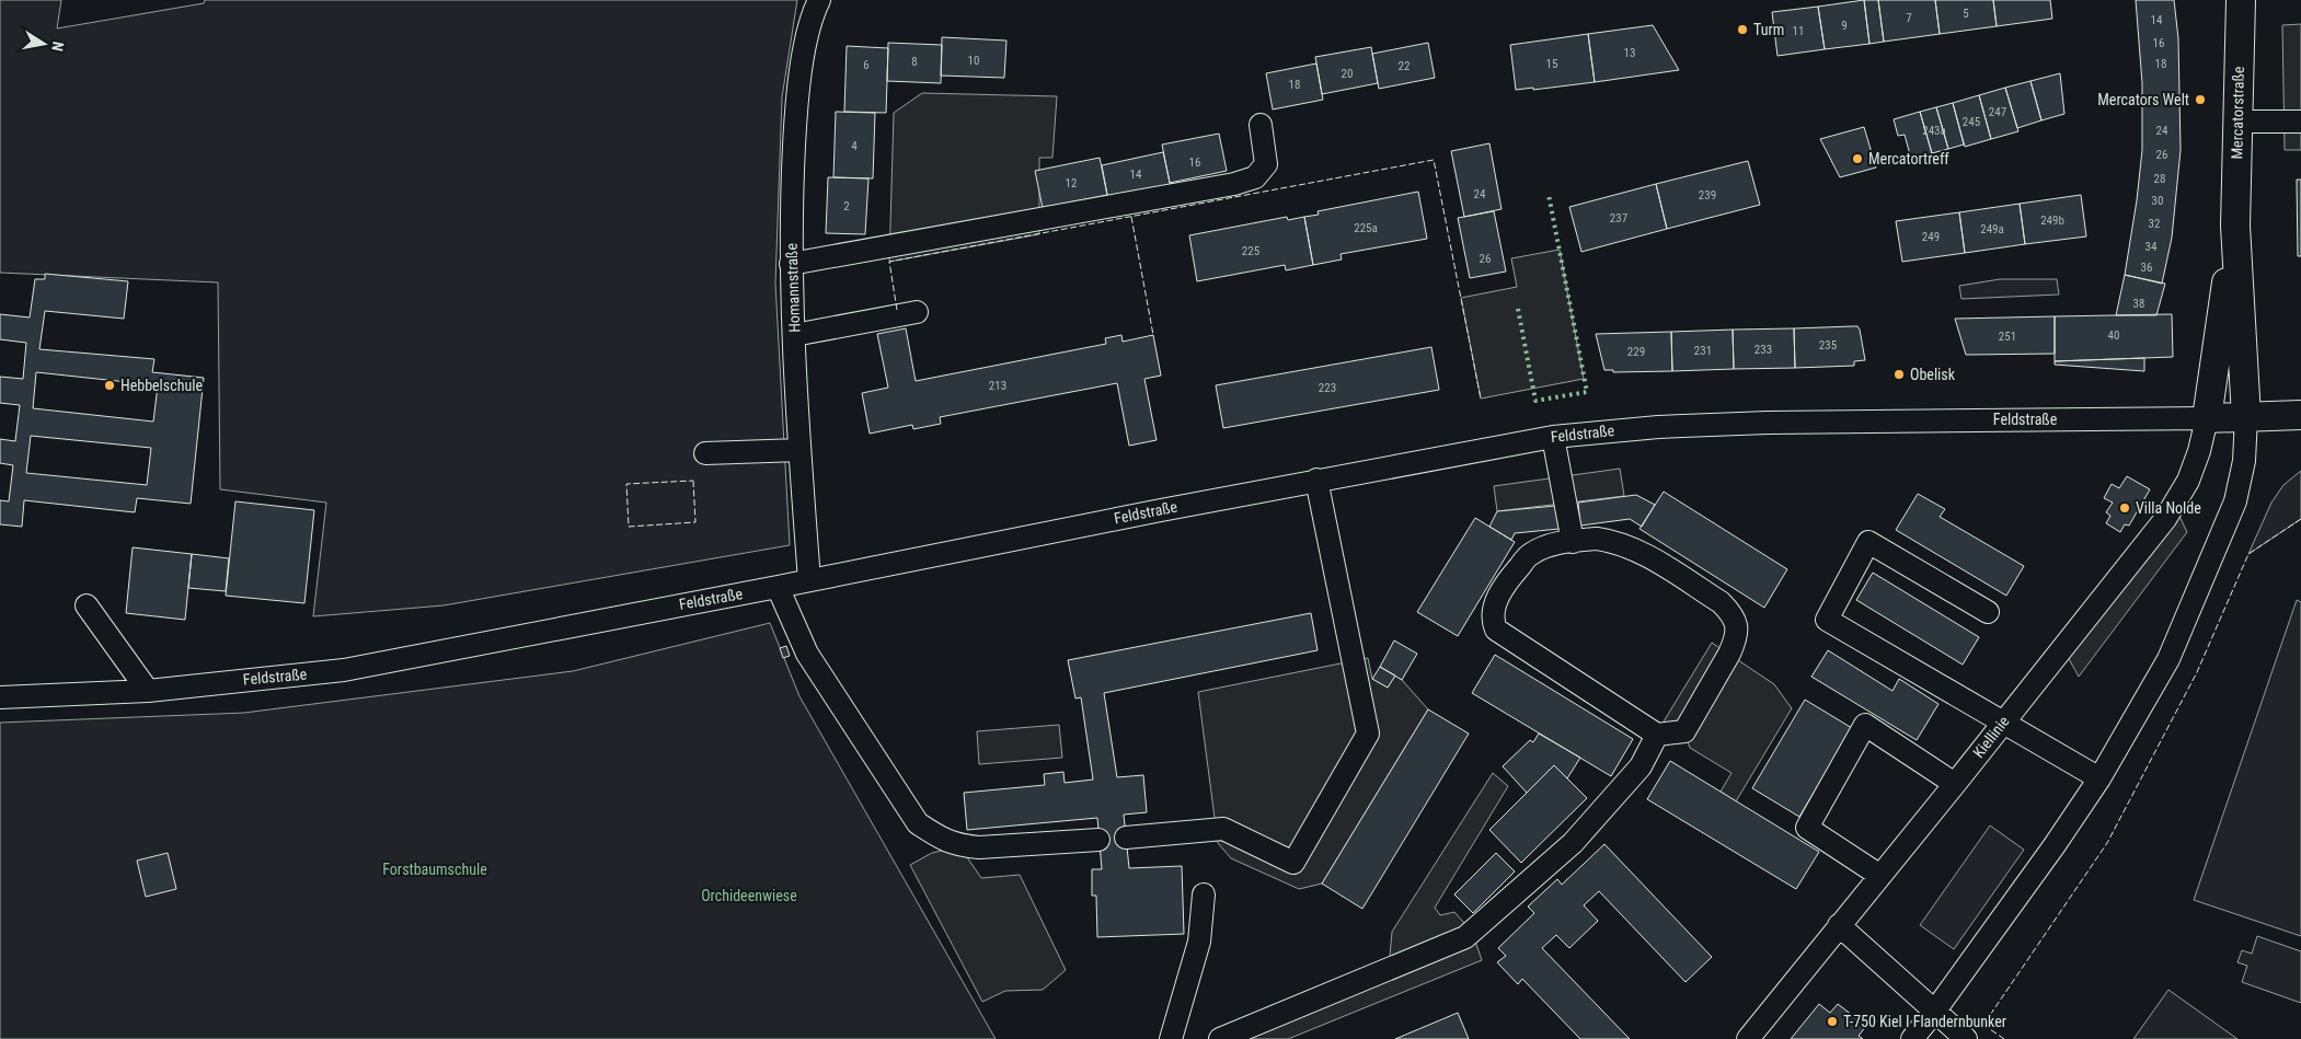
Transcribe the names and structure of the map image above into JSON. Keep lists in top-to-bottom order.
{
  "streets": {
    "main road": ["Mercatorstraße", "Feldstraße"],
    "street": ["Homannstraße", "Kiellinie"]
  },
  "crossings": [
    ["Mercatorstraße", "Feldstraße"],
    ["Mercatorstraße", "Kiellinie"],
    ["Homannstraße", "Feldstraße"],
    ["Feldstraße", "Kiellinie"]
  ],
  "parks": ["Forstbaumschule", "Orchideenwiese"],
  "places": [
    "Turm",
    "Mercators Welt",
    "Mercatortreff",
    "Obelisk",
    "Hebbelschule",
    "Villa Nolde",
    "T-750 Kiel I Flandernbunker"
  ],
  "house_numbers": [
    "5",
    "7",
    "14",
    "9",
    "11",
    "16",
    "13",
    "10",
    "8",
    "15",
    "18",
    "6",
    "22",
    "20",
    "18",
    "247",
    "245",
    "243a",
    "24",
    "4",
    "26",
    "16",
    "14",
    "28",
    "12",
    "24",
    "239",
    "30",
    "2",
    "237",
    "249b",
    "32",
    "225a",
    "249a",
    "249",
    "34",
    "225",
    "26",
    "36",
    "38",
    "40",
    "251",
    "235",
    "233",
    "231",
    "229",
    "213",
    "223"
  ],
  "north": "right"
}
